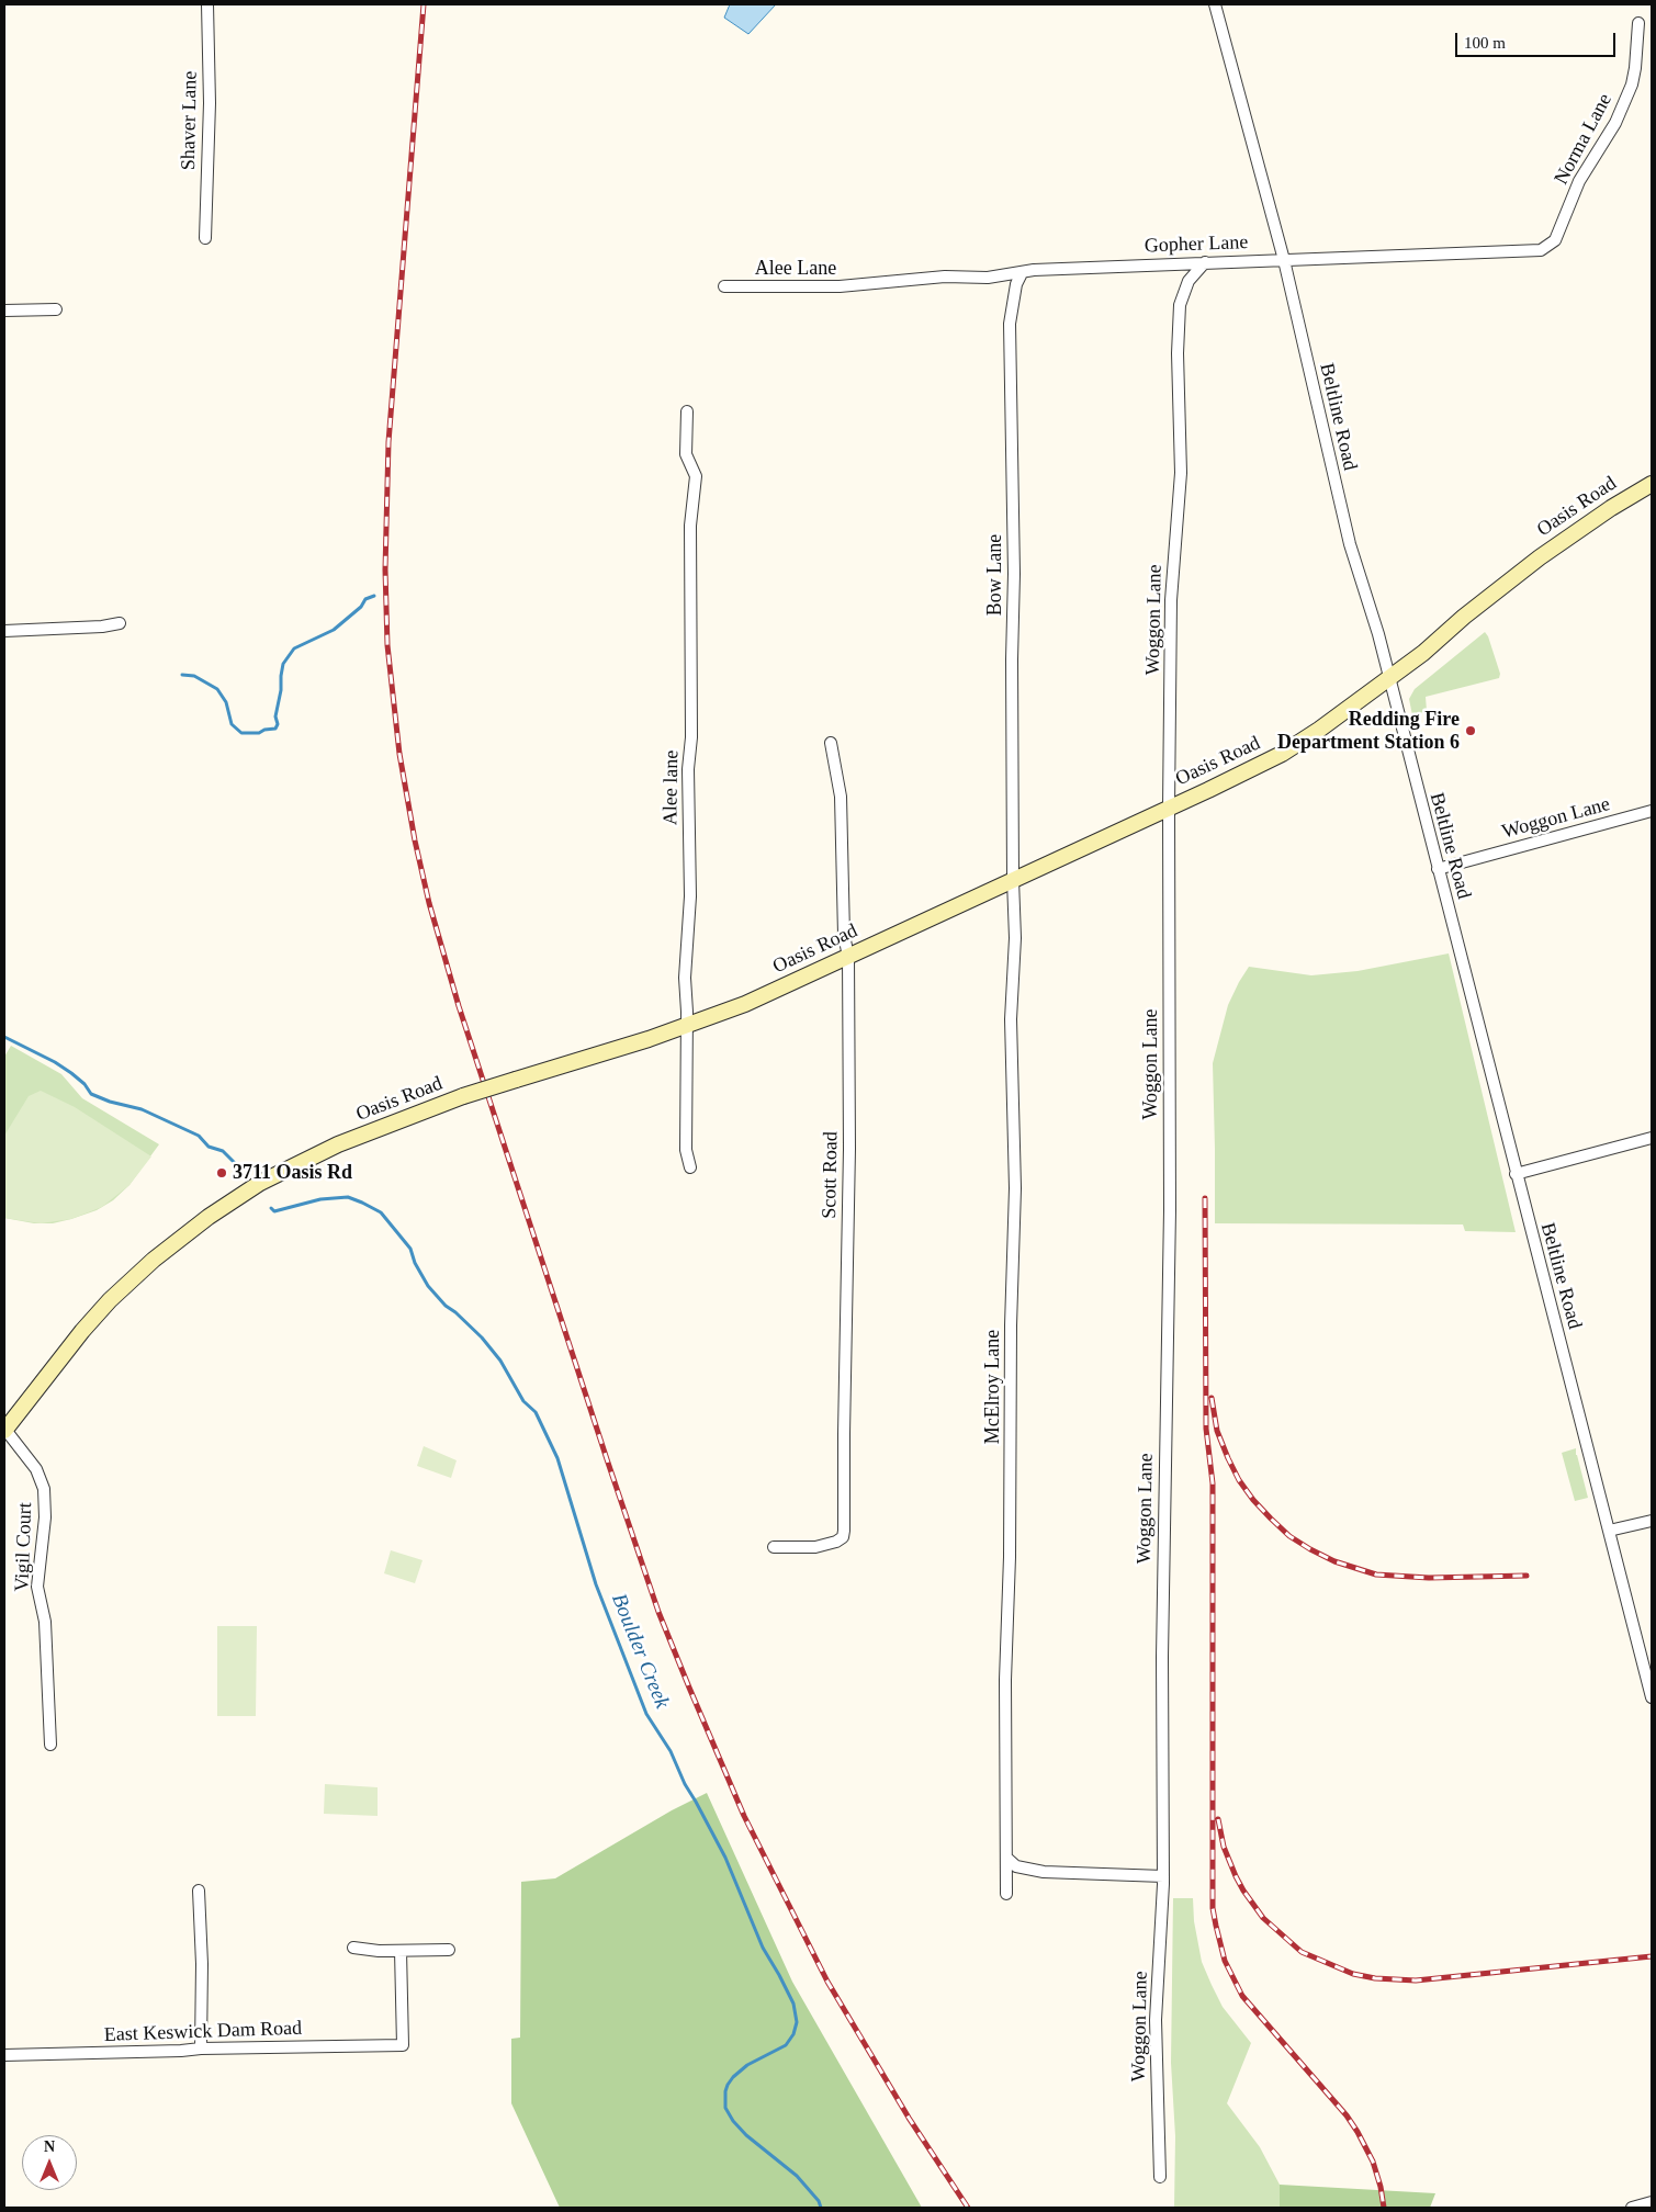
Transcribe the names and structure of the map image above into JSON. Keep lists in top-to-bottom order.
{
  "streets": {
    "main road": ["Oasis Road"],
    "street": [
      "Shaver Lane",
      "Norma Lane",
      "Gopher Lane",
      "Alee Lane",
      "Beltline Road",
      "Bow Lane",
      "Woggon Lane",
      "Alee lane",
      "Scott Road",
      "McElroy Lane",
      "Vigil Court",
      "East Keswick Dam Road"
    ]
  },
  "crossings": [
    ["Norma Lane", "Gopher Lane"],
    ["Gopher Lane", "Alee Lane"],
    ["Gopher Lane", "Beltline Road"],
    ["Gopher Lane", "Bow Lane"],
    ["Gopher Lane", "Woggon Lane"],
    ["Beltline Road", "Oasis Road"],
    ["Beltline Road", "Woggon Lane"],
    ["Oasis Road", "Bow Lane"],
    ["Oasis Road", "Woggon Lane"],
    ["Oasis Road", "Alee lane"],
    ["Oasis Road", "Scott Road"],
    ["Oasis Road", "McElroy Lane"],
    ["Oasis Road", "Vigil Court"],
    ["Bow Lane", "McElroy Lane"]
  ],
  "water": ["Boulder Creek"],
  "places": ["Redding Fire Department Station 6", "3711 Oasis Rd"],
  "scale_bar": "100 m",
  "north": "top"
}
